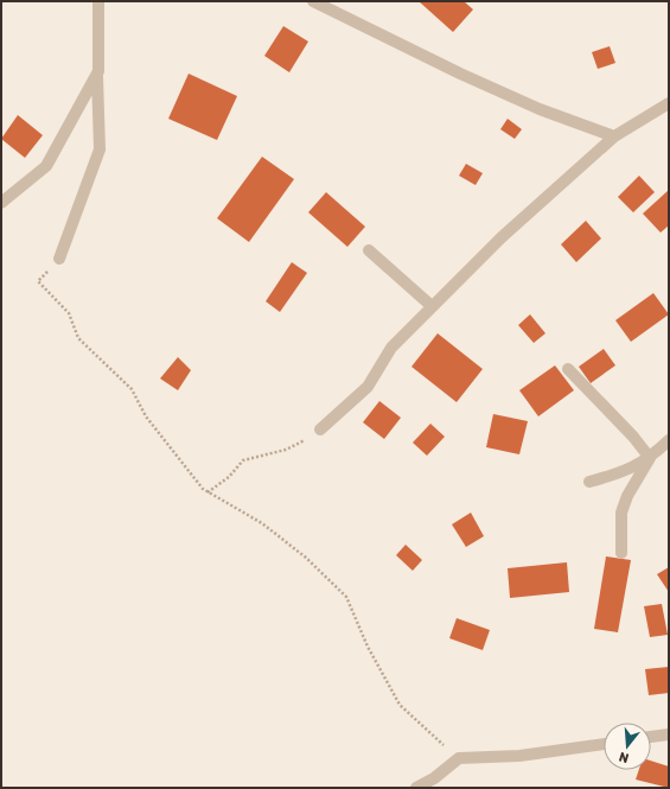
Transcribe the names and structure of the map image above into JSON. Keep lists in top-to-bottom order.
{
  "north": "bottom"
}
